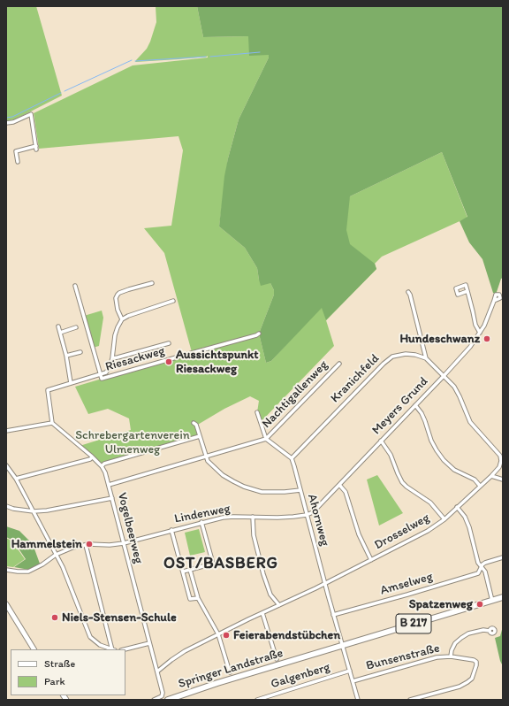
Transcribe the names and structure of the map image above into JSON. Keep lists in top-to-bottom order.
{
  "streets": {
    "main road": ["B 217", "Springer Landstraße"],
    "street": [
      "Riesackweg",
      "Kranichfeld",
      "Nachtigallenweg",
      "Meyers Grund",
      "Lindenweg",
      "Ahornweg",
      "Vogelbeerweg",
      "Drosselweg",
      "Amselweg",
      "Bunsenstraße",
      "Galgenberg"
    ]
  },
  "crossings": [
    ["Riesackweg", "Vogelbeerweg"],
    ["Kranichfeld", "Ahornweg"],
    ["Meyers Grund", "Lindenweg"],
    ["Meyers Grund", "Ahornweg"],
    ["Meyers Grund", "Drosselweg"],
    ["Lindenweg", "Ahornweg"],
    ["Lindenweg", "Vogelbeerweg"],
    ["Ahornweg", "Drosselweg"],
    ["Ahornweg", "Amselweg"],
    ["Ahornweg", "Bunsenstraße"],
    ["Ahornweg", "Springer Landstraße"],
    ["Ahornweg", "Galgenberg"],
    ["Vogelbeerweg", "Drosselweg"]
  ],
  "districts": ["OST/BASBERG"],
  "parks": ["Schrebergartenverein Ulmenweg"],
  "places": [
    "Hundeschwanz",
    "Aussichtspunkt Riesackweg",
    "Hammelstein",
    "Spatzenweg",
    "Niels-Stensen-Schule",
    "Feierabendstübchen"
  ],
  "legend": ["Straße", "Park"]
}
